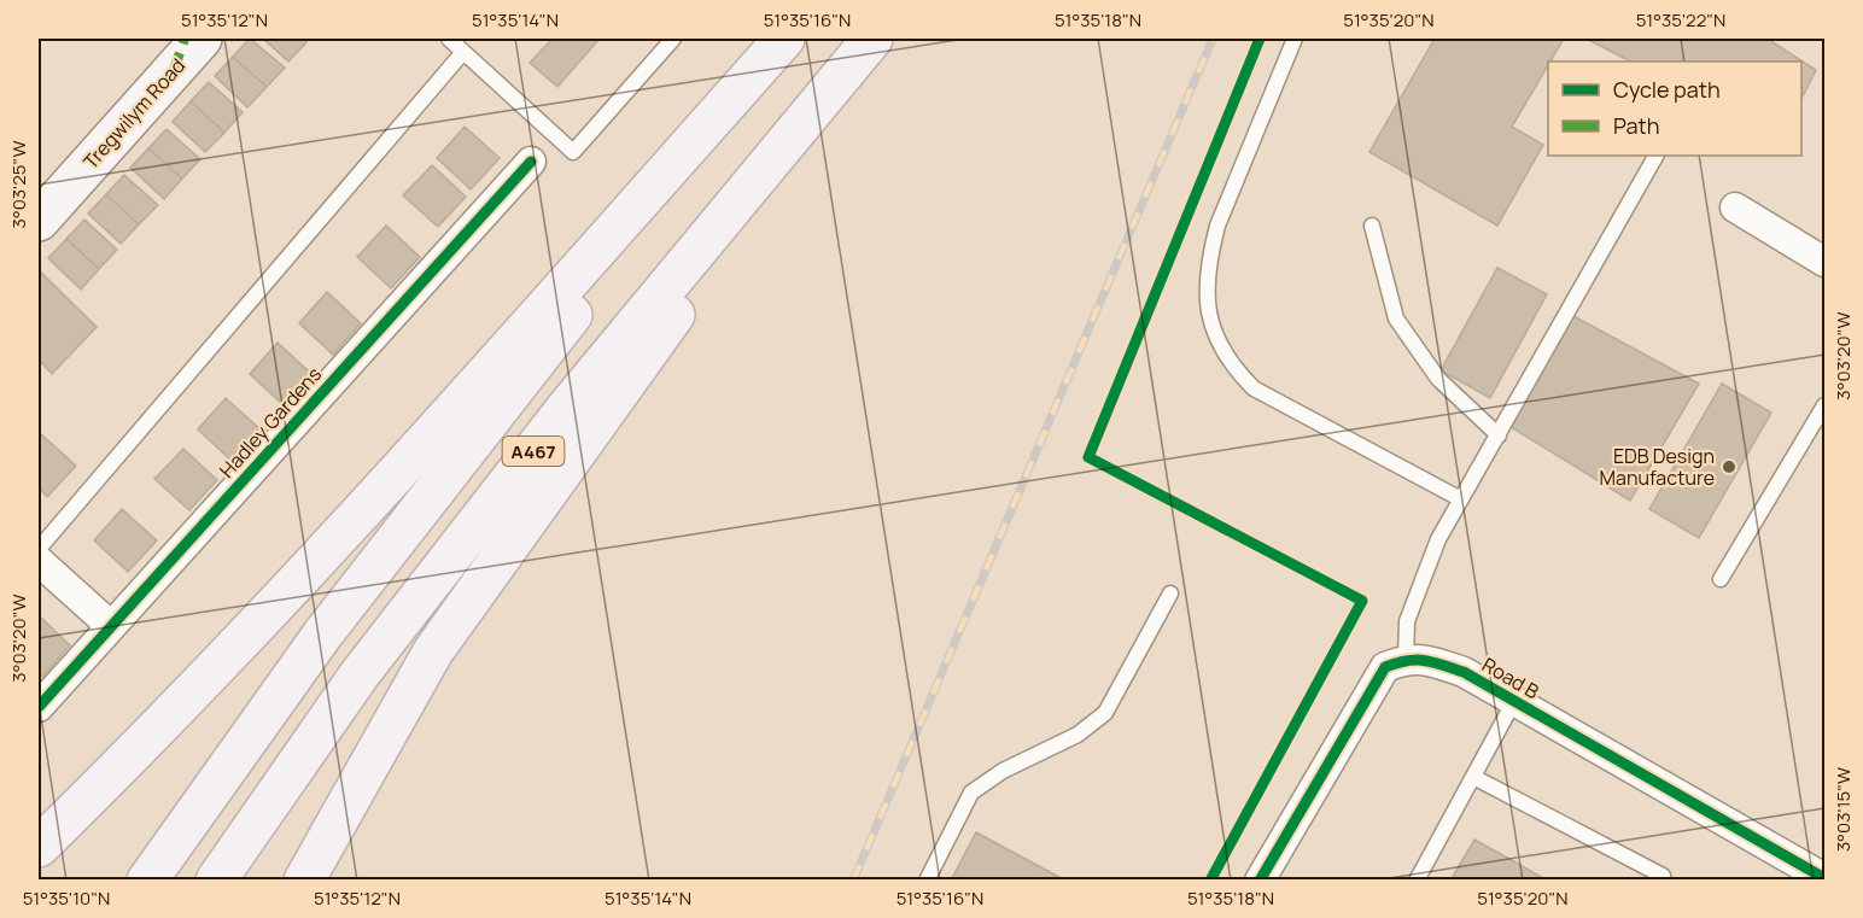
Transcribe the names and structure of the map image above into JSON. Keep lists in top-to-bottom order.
{
  "streets": {
    "main road": ["A467"],
    "street": ["Tregwilym Road", "Hadley Gardens", "Road B"]
  },
  "places": ["EDB Design Manufacture"],
  "legend": ["Cycle path", "Path"],
  "coordinates": [
    "51°35'12\"N",
    "51°35'14\"N",
    "51°35'16\"N",
    "51°35'18\"N",
    "51°35'20\"N",
    "51°35'22\"N",
    "3°03'25\"W",
    "3°03'20\"W",
    "3°03'15\"W",
    "51°35'10\"N"
  ]
}
